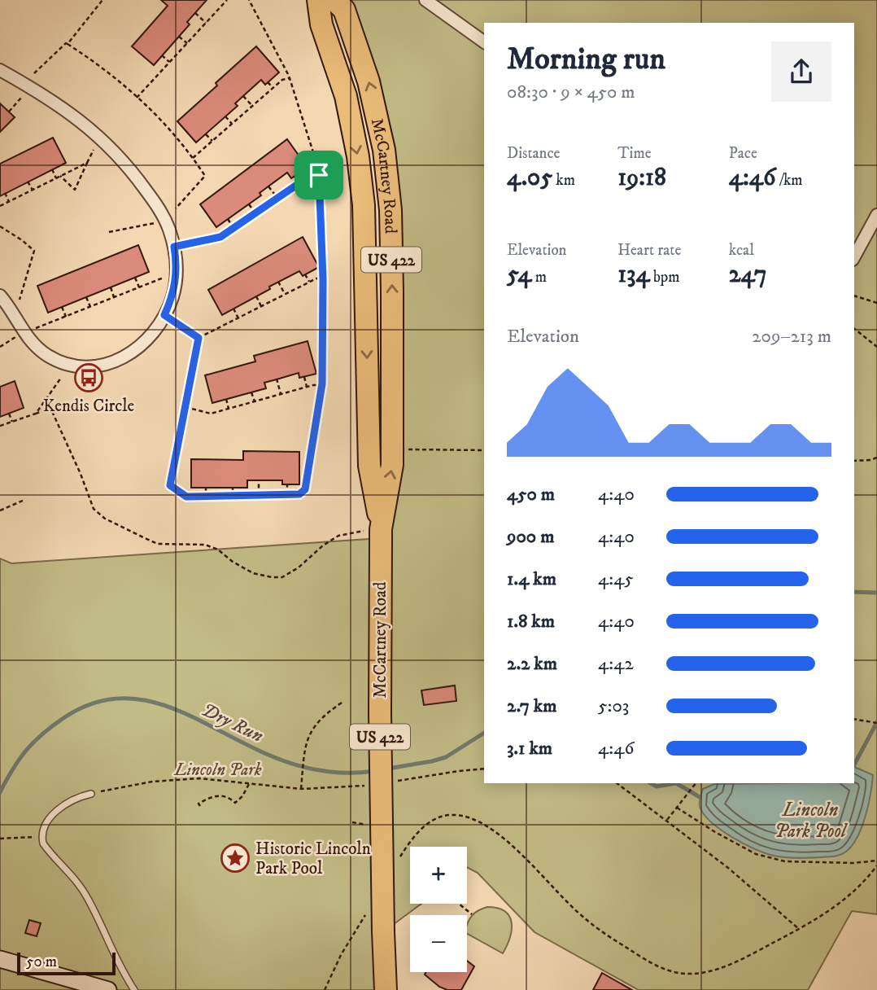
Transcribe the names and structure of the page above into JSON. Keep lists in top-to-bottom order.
{
  "streets": {
    "highway": ["McCartney Road", "US 422"]
  },
  "water": ["Dry Run", "Lincoln Park Pool"],
  "parks": ["Lincoln Park"],
  "places": {
    "bus stop": ["Kendis Circle"],
    "place": ["Historic Lincoln Park Pool"]
  },
  "scale_bar": "50 m",
  "page": {
    "heading": ["Morning run", "08:30 · 9 × 450 m"],
    "stats": [
      ["Distance", "4.05 km"],
      ["Time", "19:18"],
      ["Pace", "4:46 /km"],
      ["Elevation", "54 m"],
      ["Heart rate", "134 bpm"],
      ["kcal", "247"]
    ],
    "chart": ["Elevation", "209–213 m"],
    "list": [
      {
        "name": "450 m",
        "note": "4:40"
      },
      {
        "name": "900 m",
        "note": "4:40"
      },
      {
        "name": "1.4 km",
        "note": "4:45"
      },
      {
        "name": "1.8 km",
        "note": "4:40"
      },
      {
        "name": "2.2 km",
        "note": "4:42"
      },
      {
        "name": "2.7 km",
        "note": "5:03"
      },
      {
        "name": "3.1 km",
        "note": "4:46"
      }
    ],
    "map_buttons": ["+", "−"],
    "scale": "50 m"
  }
}
